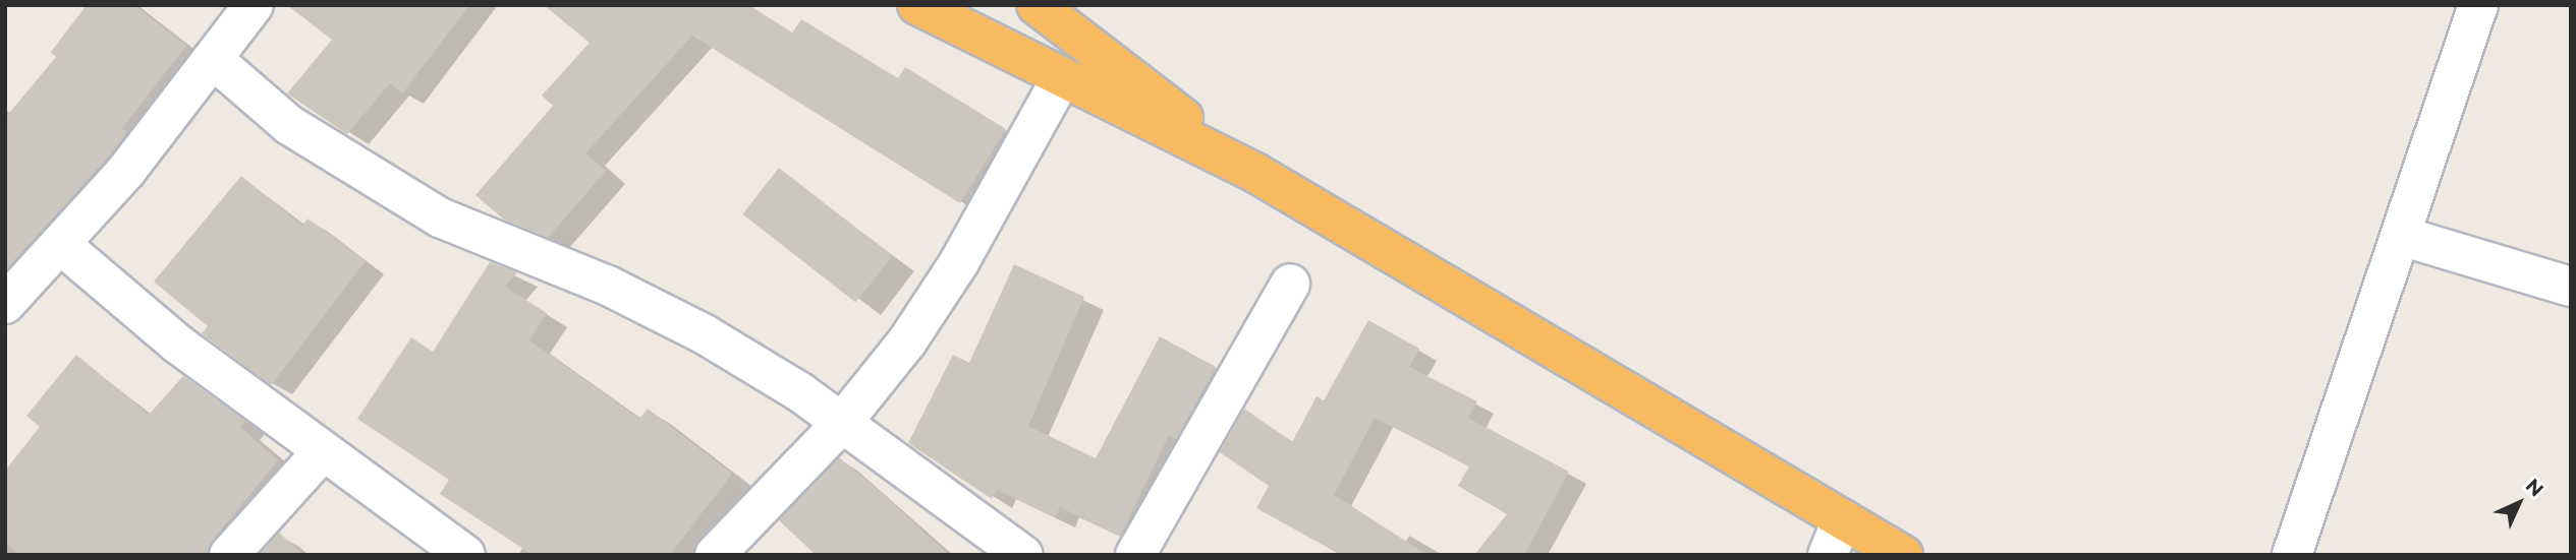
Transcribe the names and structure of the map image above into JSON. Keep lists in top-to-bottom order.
{
  "north": "top right"
}
